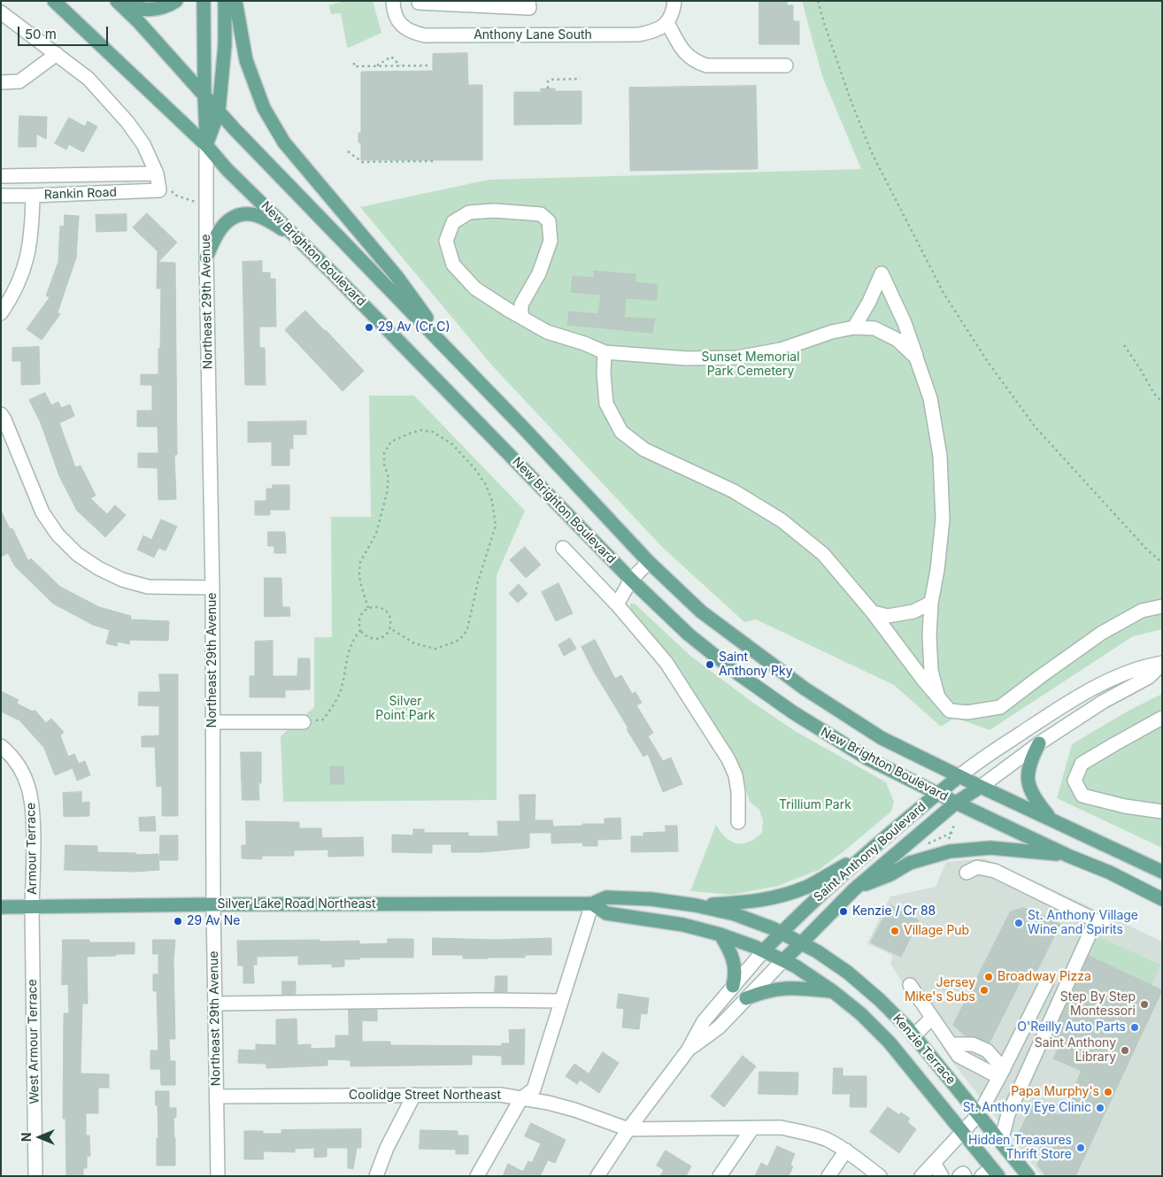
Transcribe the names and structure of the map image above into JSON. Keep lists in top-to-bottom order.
{
  "streets": {
    "main road": [
      "New Brighton Boulevard",
      "Saint Anthony Boulevard",
      "Silver Lake Road Northeast",
      "Kenzie Terrace"
    ],
    "street": [
      "Anthony Lane South",
      "Rankin Road",
      "Northeast 29th Avenue",
      "Armour Terrace",
      "West Armour Terrace",
      "Coolidge Street Northeast"
    ]
  },
  "crossings": [
    ["New Brighton Boulevard", "Northeast 29th Avenue"],
    ["New Brighton Boulevard", "Saint Anthony Boulevard"],
    ["Northeast 29th Avenue", "Silver Lake Road Northeast"],
    ["Northeast 29th Avenue", "Coolidge Street Northeast"],
    ["Armour Terrace", "Silver Lake Road Northeast"],
    ["Armour Terrace", "West Armour Terrace"],
    ["Saint Anthony Boulevard", "Silver Lake Road Northeast"],
    ["Saint Anthony Boulevard", "Kenzie Terrace"],
    ["Saint Anthony Boulevard", "Coolidge Street Northeast"],
    ["Silver Lake Road Northeast", "West Armour Terrace"],
    ["Silver Lake Road Northeast", "Kenzie Terrace"]
  ],
  "parks": ["Sunset Memorial Park Cemetery", "Silver Point Park", "Trillium Park"],
  "places": [
    "29 Av (Cr C)",
    "Saint Anthony Pky",
    "Kenzie / Cr 88",
    "29 Av Ne",
    "St. Anthony Village Wine and Spirits",
    "Village Pub",
    "Broadway Pizza",
    "Jersey Mike's Subs",
    "Step By Step Montessori",
    "O'Reilly Auto Parts",
    "Saint Anthony Library",
    "Papa Murphy's",
    "St. Anthony Eye Clinic",
    "Hidden Treasures Thrift Store"
  ],
  "scale_bar": "50 m",
  "north": "left"
}
